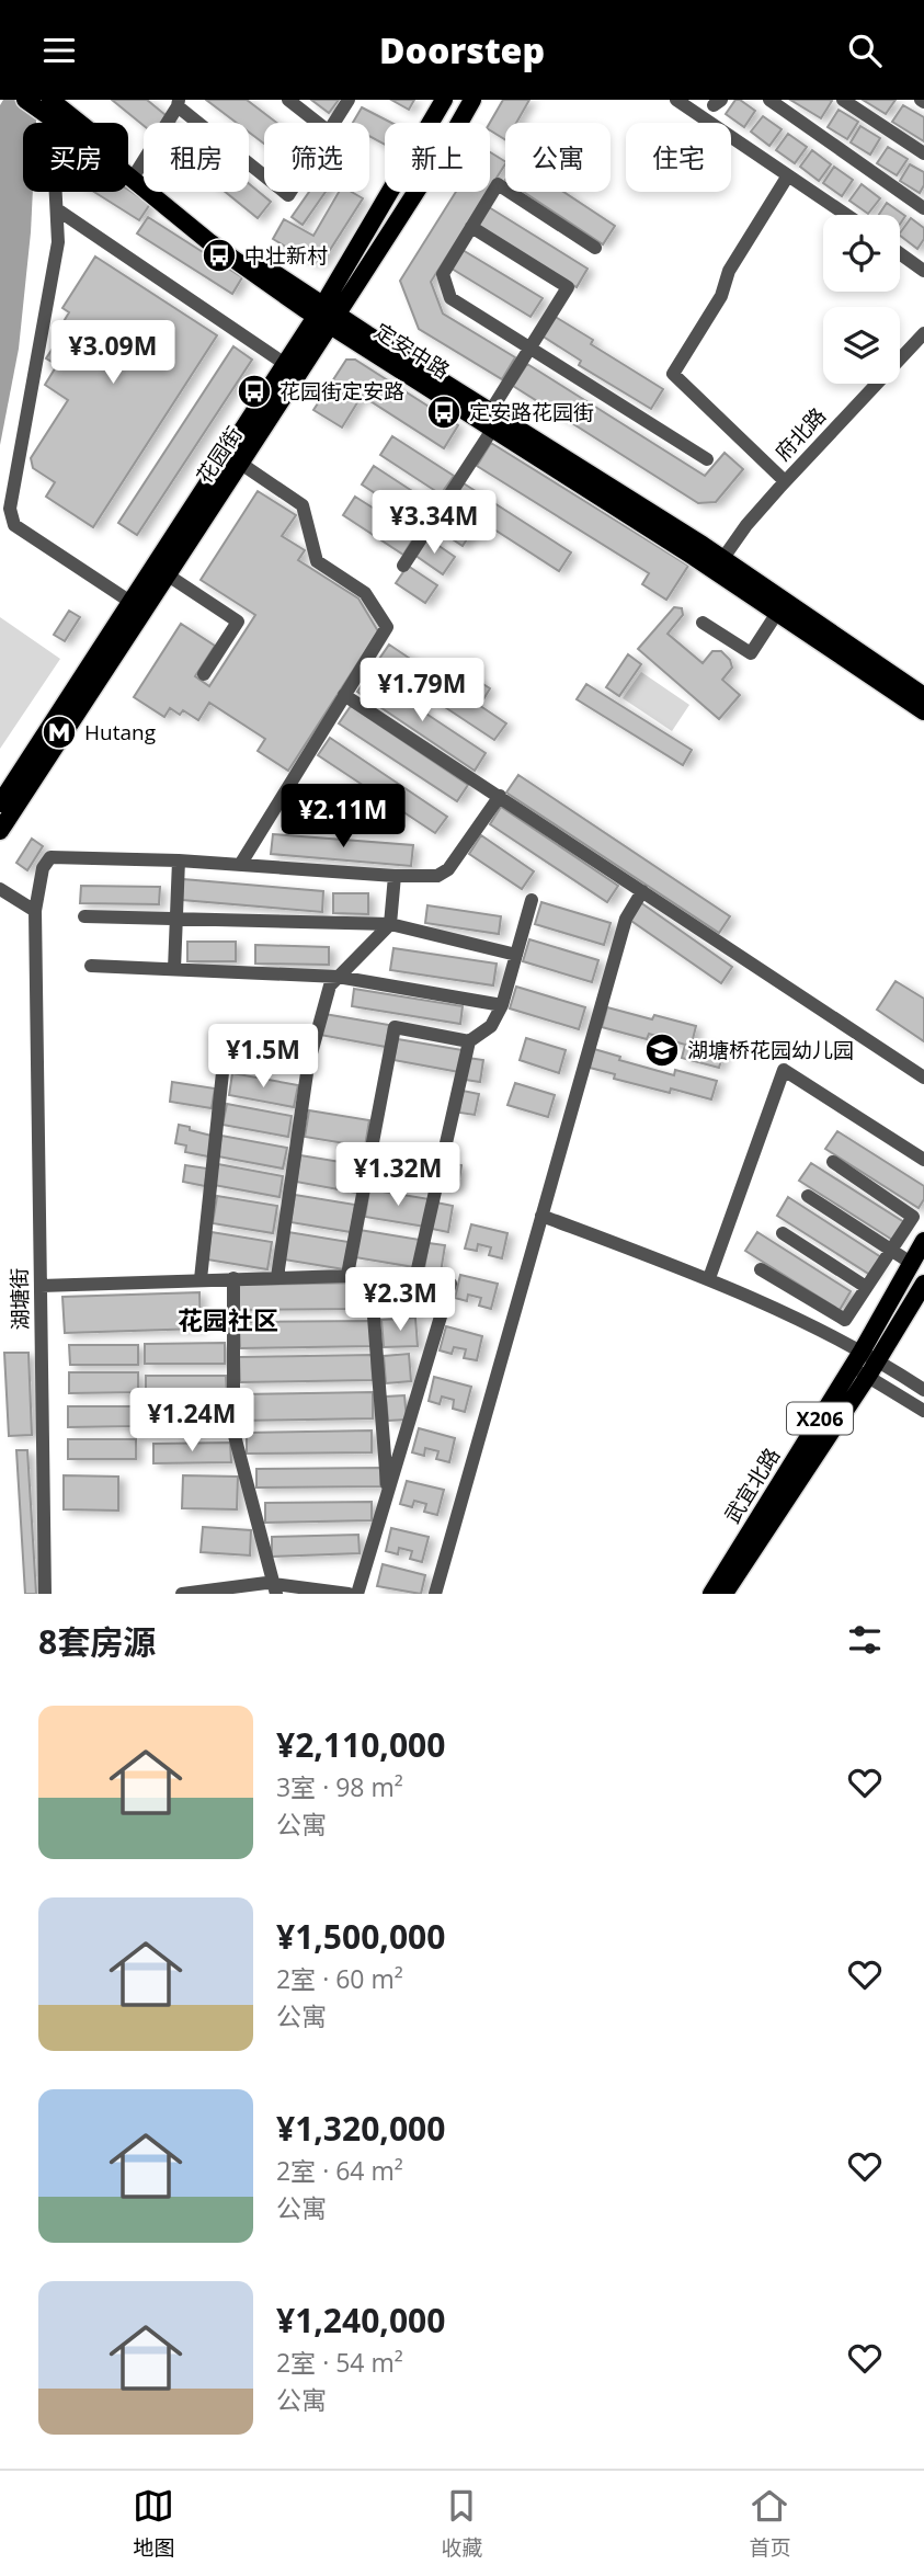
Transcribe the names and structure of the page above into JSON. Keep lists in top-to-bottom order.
{
  "streets": {
    "main road": [
      "定安中路",
      "花园街",
      "X206",
      "武宜北路"
    ],
    "street": ["府北路", "湖塘街"]
  },
  "crossings": [
    ["定安中路", "府北路"],
    ["定安中路", "花园街"]
  ],
  "districts": ["花园社区"],
  "places": {
    "bus stop": ["中壮新村", "花园街定安路", "定安路花园街"],
    "metro station": ["Hutang"],
    "school or university": ["湖塘桥花园幼儿园"]
  },
  "page": {
    "header": "Doorstep",
    "chip": [
      "买房",
      "租房",
      "筛选",
      "新上",
      "公寓",
      "住宅"
    ],
    "price": [
      "¥3.09M",
      "¥3.34M",
      "¥1.79M",
      "¥2.11M",
      "¥1.5M",
      "¥1.32M",
      "¥2.3M",
      "¥1.24M"
    ],
    "heading": "8套房源",
    "list": [
      {
        "name": "¥2,110,000",
        "note": "3室 · 98 m² · 公寓"
      },
      {
        "name": "¥1,500,000",
        "note": "2室 · 60 m² · 公寓"
      },
      {
        "name": "¥1,320,000",
        "note": "2室 · 64 m² · 公寓"
      },
      {
        "name": "¥1,240,000",
        "note": "2室 · 54 m² · 公寓"
      }
    ],
    "tabs": ["地图", "收藏", "首页"]
  }
}
